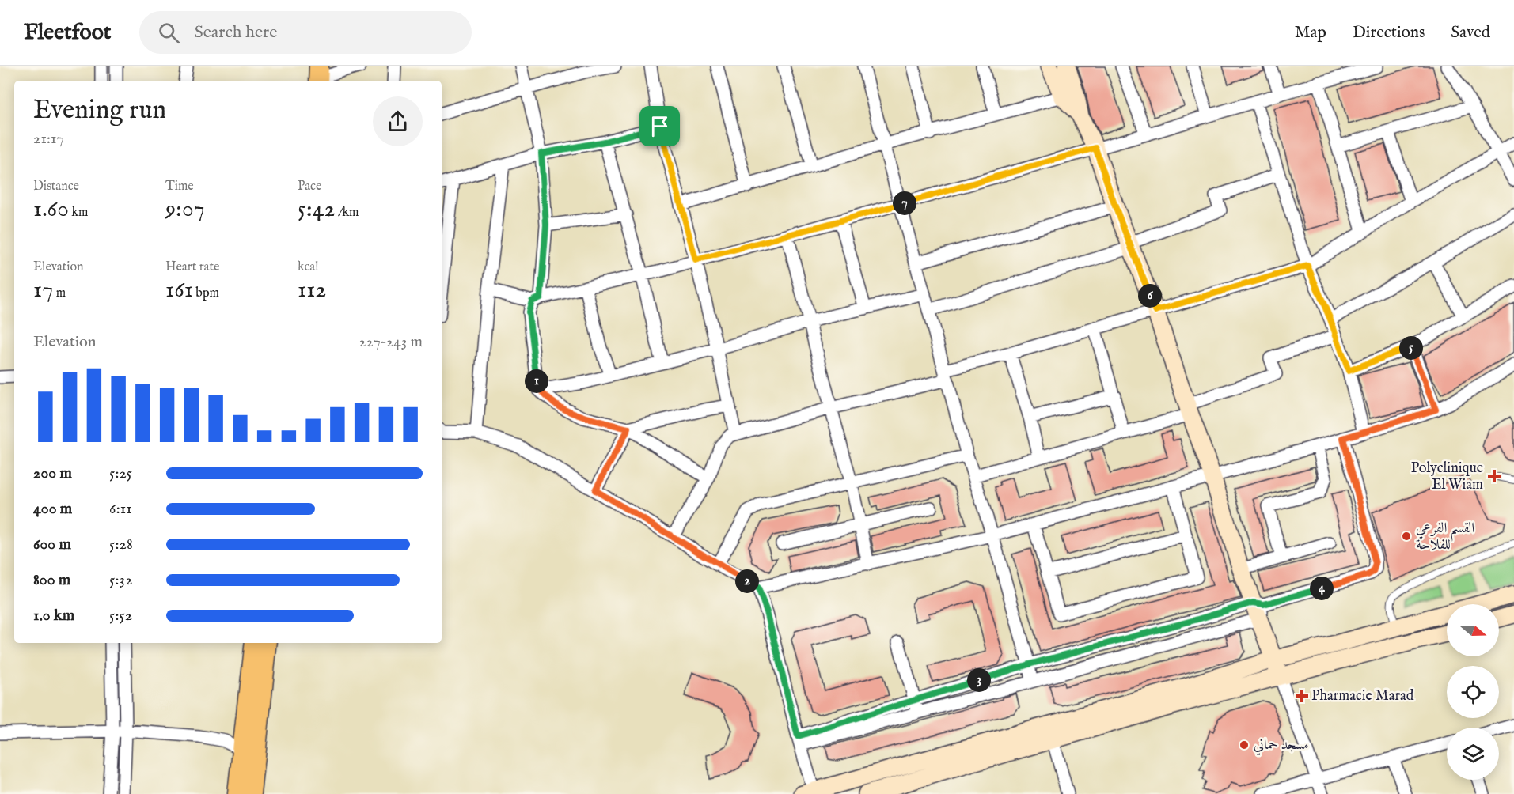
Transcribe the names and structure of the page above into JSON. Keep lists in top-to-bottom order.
{
  "places": {
    "health": ["Polyclinique El Wiam", "Pharmacie Marad"],
    "other": ["القسم الفرعي للفلاحة", "مسجد حماني"]
  },
  "north": "right",
  "page": {
    "header": "Fleetfoot",
    "search": "Search here",
    "nav": ["Map", "Directions", "Saved"],
    "heading": ["Evening run", "21:17"],
    "stats": [
      ["Distance", "1.60 km"],
      ["Time", "9:07"],
      ["Pace", "5:42 /km"],
      ["Elevation", "17 m"],
      ["Heart rate", "161 bpm"],
      ["kcal", "112"]
    ],
    "pins": [
      "7",
      "6",
      "5",
      "1",
      "2",
      "4",
      "3"
    ],
    "chart": ["Elevation", "227–243 m"],
    "list": [
      {
        "name": "200 m",
        "note": "5:25"
      },
      {
        "name": "400 m",
        "note": "6:11"
      },
      {
        "name": "600 m",
        "note": "5:28"
      },
      {
        "name": "800 m",
        "note": "5:32"
      },
      {
        "name": "1.0 km",
        "note": "5:52"
      }
    ]
  }
}
